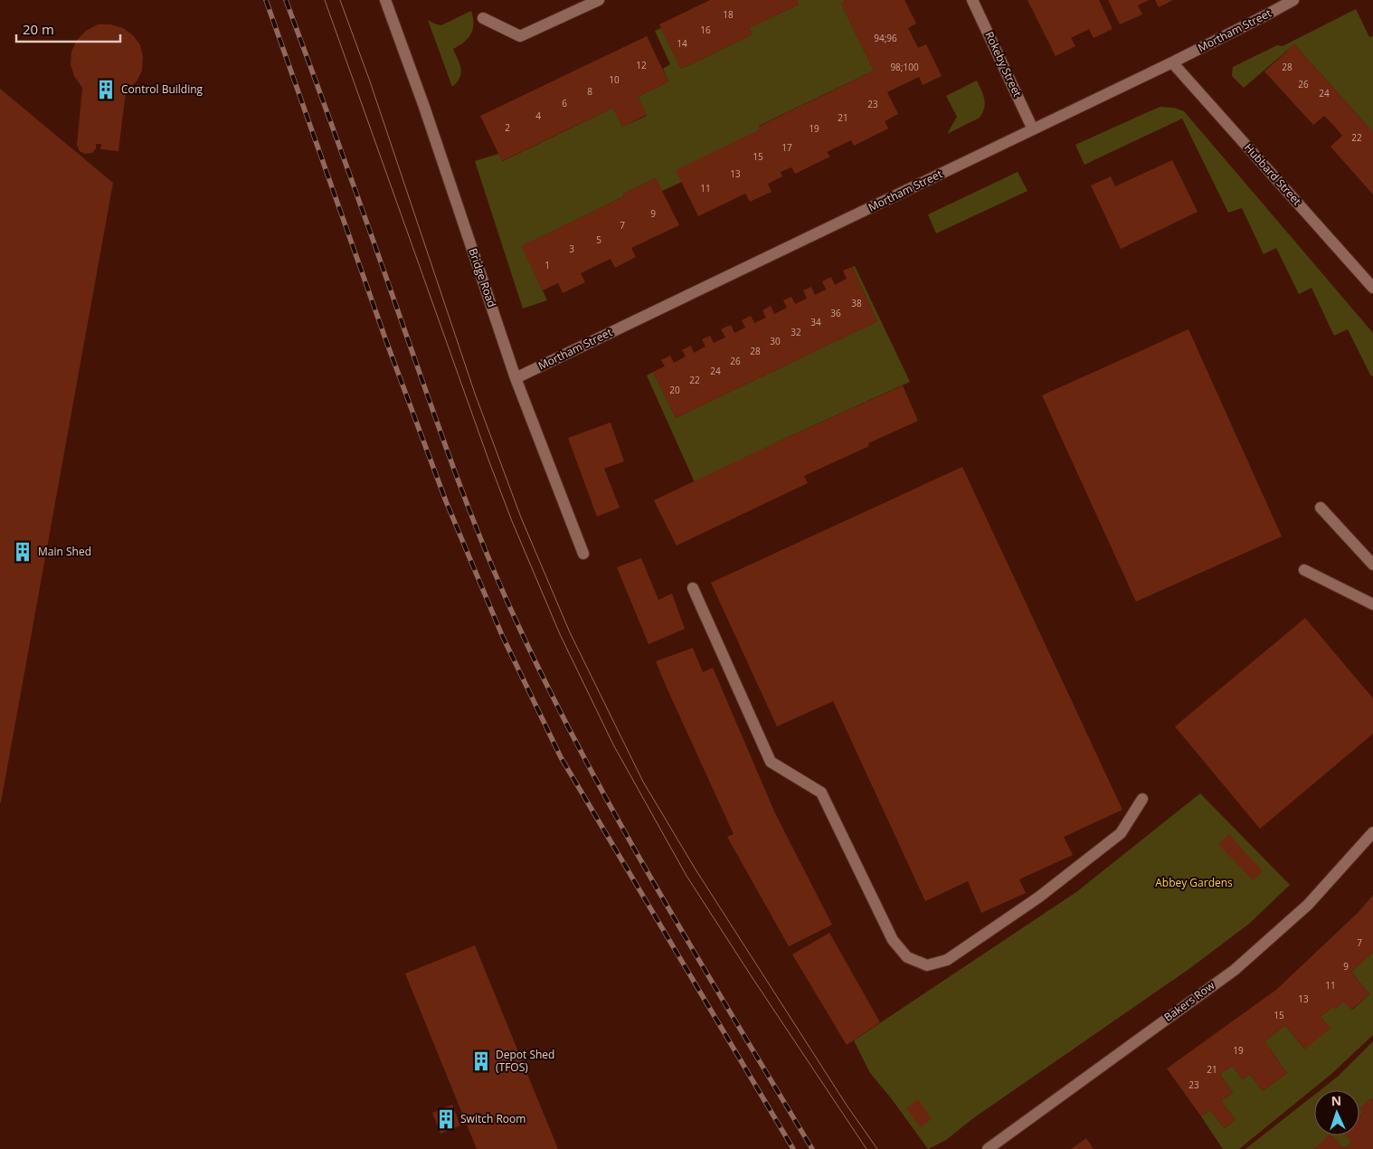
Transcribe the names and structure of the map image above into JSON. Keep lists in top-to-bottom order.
{
  "streets": {
    "street": [
      "Mortham Street",
      "Rokeby Street",
      "Hubbard Street",
      "Bridge Road",
      "Bakers Row"
    ]
  },
  "crossings": [
    ["Mortham Street", "Rokeby Street"],
    ["Mortham Street", "Hubbard Street"],
    ["Mortham Street", "Bridge Road"]
  ],
  "parks": ["Abbey Gardens"],
  "places": {
    "building": [
      "Control Building",
      "Main Shed",
      "Depot Shed (TFOS)",
      "Switch Room"
    ]
  },
  "house_numbers": [
    "18",
    "16",
    "94;96",
    "14",
    "12",
    "98;100",
    "28",
    "10",
    "26",
    "8",
    "24",
    "6",
    "23",
    "4",
    "21",
    "2",
    "19",
    "22",
    "17",
    "15",
    "13",
    "11",
    "9",
    "7",
    "5",
    "3",
    "1",
    "38",
    "36",
    "34",
    "32",
    "30",
    "28",
    "26",
    "24",
    "22",
    "20",
    "7",
    "9",
    "11",
    "13",
    "15",
    "19",
    "21",
    "23"
  ],
  "scale_bar": "20 m",
  "north": "top"
}
